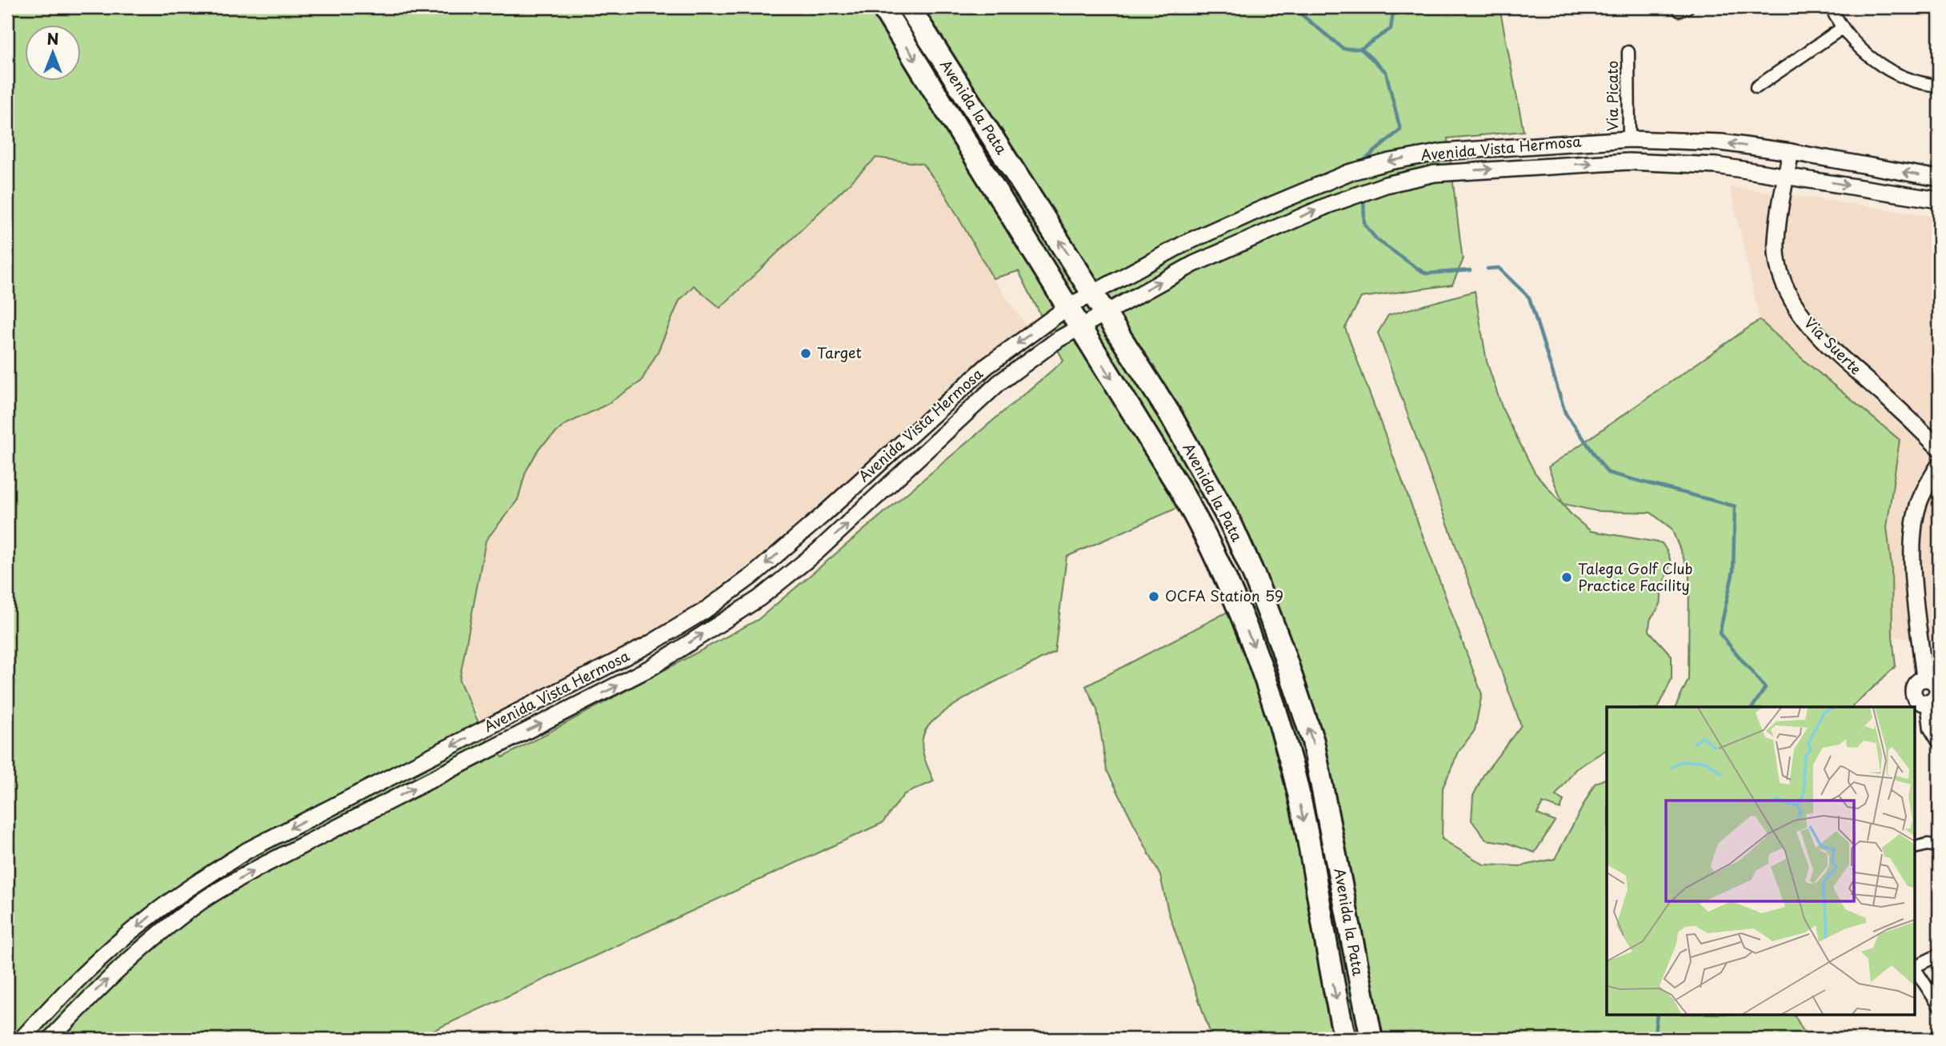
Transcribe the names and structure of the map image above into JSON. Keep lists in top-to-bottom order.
{
  "streets": {
    "highway": ["Avenida la Pata"],
    "main road": ["Avenida Vista Hermosa", "Via Suerte"],
    "street": ["Via Picato"]
  },
  "crossings": [
    ["Via Picato", "Avenida Vista Hermosa"],
    ["Avenida la Pata", "Avenida Vista Hermosa"],
    ["Avenida Vista Hermosa", "Via Suerte"]
  ],
  "places": ["Target", "Talega Golf Club Practice Facility", "OCFA Station 59"],
  "north": "top"
}
